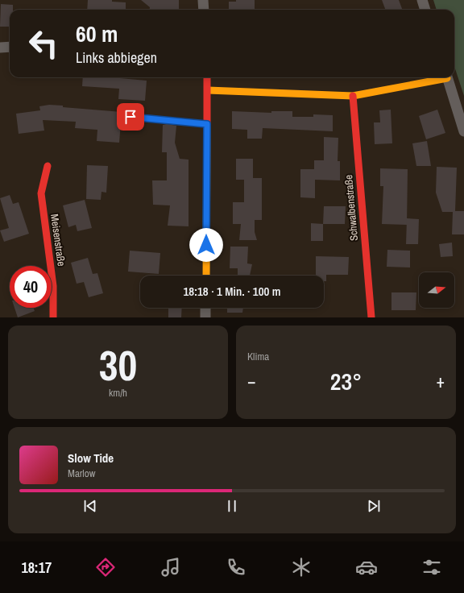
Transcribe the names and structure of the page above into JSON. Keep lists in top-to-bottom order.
{
  "streets": {
    "street": ["Schwalbenstraße", "Meisenstraße"]
  },
  "north": "right",
  "page": {
    "turn": ["60 m", "Links abbiegen"],
    "limit": "40",
    "trip": "18:18 · 1 Min. · 100 m",
    "tile": [
      ["30", "km/h"],
      "Klima"
    ],
    "heat": ["−", "23°", "+"],
    "song": ["Slow Tide", "Marlow"],
    "tabs": "18:17"
  }
}
